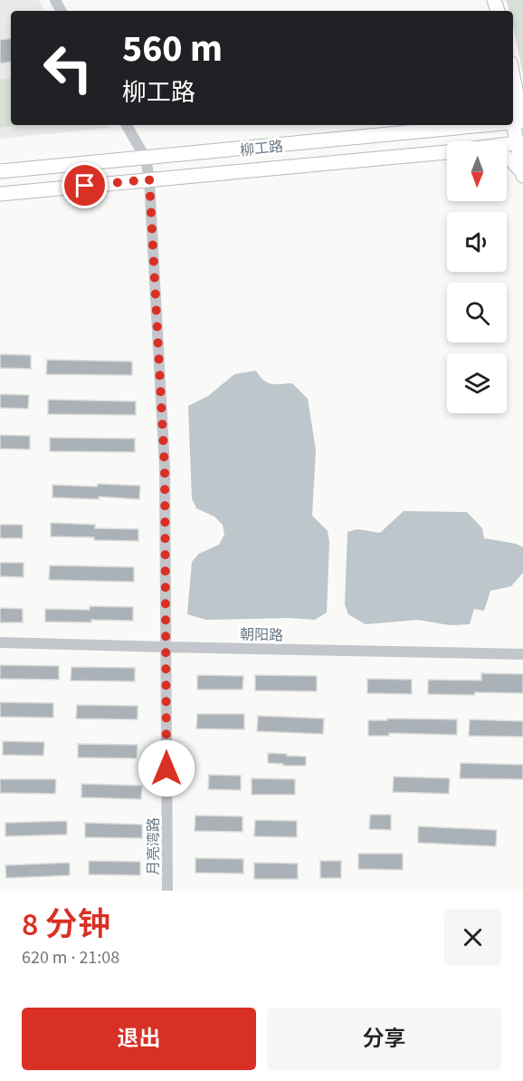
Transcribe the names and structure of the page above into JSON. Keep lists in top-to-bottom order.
{
  "streets": {
    "main road": ["柳工路"],
    "street": ["朝阳路", "月亮湾路"]
  },
  "crossings": [
    ["柳工路", "月亮湾路"],
    ["朝阳路", "月亮湾路"]
  ],
  "north": "bottom",
  "page": {
    "turn": ["560 m", "柳工路"],
    "heading": ["8 分钟", "620 m · 21:08"],
    "buttons": ["退出", "分享"]
  }
}
